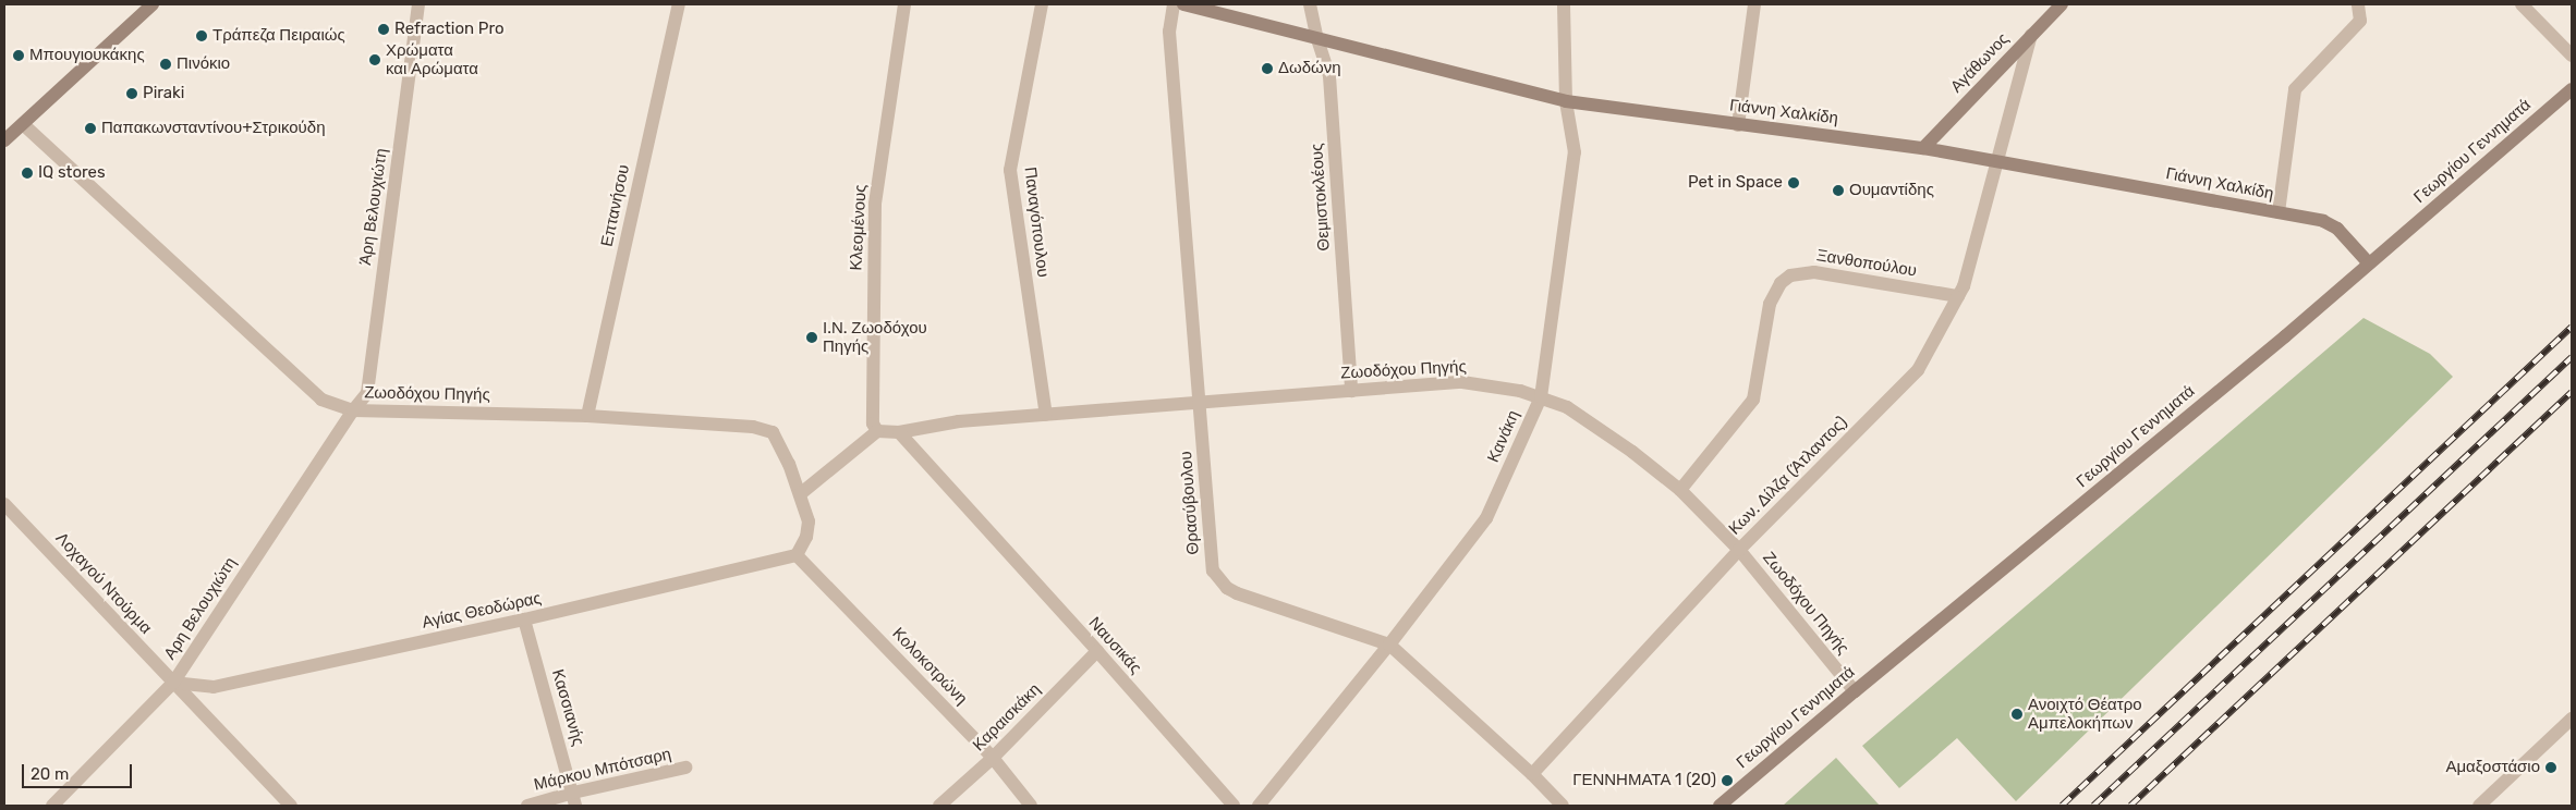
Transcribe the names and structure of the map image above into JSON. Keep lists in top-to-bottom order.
{
  "streets": {
    "street": [
      "Αγάθωνος",
      "Γιάννη Χαλκίδη",
      "Γεωργίου Γεννηματά",
      "Θεμιστοκλέους",
      "Επτανήσου",
      "Άρη Βελουχιώτη",
      "Παναγόπουλου",
      "Κλεομένους",
      "Ξανθοπούλου",
      "Ζωοδόχου Πηγής",
      "Κανάκη",
      "Κων. Δίλζα (Άτλαντος)",
      "Θρασύβουλου",
      "Λοχαγού Ντούρμα",
      "Αρη Βελουχιώτη",
      "Αγίας Θεοδώρας",
      "Ναυσικάς",
      "Κολοκοτρώνη",
      "Κασσιανής",
      "Καραισκάκη",
      "Μάρκου Μπότσαρη"
    ]
  },
  "crossings": [
    ["Αγάθωνος", "Γιάννη Χαλκίδη"],
    ["Αγάθωνος", "Κων. Δίλζα (Άτλαντος)"],
    ["Γιάννη Χαλκίδη", "Γεωργίου Γεννηματά"],
    ["Γιάννη Χαλκίδη", "Θεμιστοκλέους"],
    ["Γιάννη Χαλκίδη", "Κανάκη"],
    ["Γιάννη Χαλκίδη", "Κων. Δίλζα (Άτλαντος)"],
    ["Γεωργίου Γεννηματά", "Ζωοδόχου Πηγής"],
    ["Θεμιστοκλέους", "Ζωοδόχου Πηγής"],
    ["Επτανήσου", "Ζωοδόχου Πηγής"],
    ["Άρη Βελουχιώτη", "Ζωοδόχου Πηγής"],
    ["Άρη Βελουχιώτη", "Αρη Βελουχιώτη"],
    ["Παναγόπουλου", "Ζωοδόχου Πηγής"],
    ["Ξανθοπούλου", "Ζωοδόχου Πηγής"],
    ["Ξανθοπούλου", "Κων. Δίλζα (Άτλαντος)"],
    ["Ζωοδόχου Πηγής", "Κανάκη"],
    ["Ζωοδόχου Πηγής", "Κων. Δίλζα (Άτλαντος)"],
    ["Ζωοδόχου Πηγής", "Θρασύβουλου"],
    ["Ζωοδόχου Πηγής", "Αρη Βελουχιώτη"],
    ["Ζωοδόχου Πηγής", "Αγίας Θεοδώρας"],
    ["Ζωοδόχου Πηγής", "Ναυσικάς"],
    ["Ζωοδόχου Πηγής", "Κολοκοτρώνη"],
    ["Κανάκη", "Θρασύβουλου"],
    ["Κων. Δίλζα (Άτλαντος)", "Θρασύβουλου"],
    ["Λοχαγού Ντούρμα", "Αρη Βελουχιώτη"],
    ["Λοχαγού Ντούρμα", "Αγίας Θεοδώρας"],
    ["Αρη Βελουχιώτη", "Αγίας Θεοδώρας"],
    ["Αγίας Θεοδώρας", "Κολοκοτρώνη"],
    ["Αγίας Θεοδώρας", "Κασσιανής"],
    ["Ναυσικάς", "Καραισκάκη"],
    ["Κολοκοτρώνη", "Καραισκάκη"],
    ["Κασσιανής", "Μάρκου Μπότσαρη"]
  ],
  "places": [
    "Refraction Pro",
    "Τράπεζα Πειραιώς",
    "Μπουγιουκάκης",
    "Χρώματα και Αρώματα",
    "Πινόκιο",
    "Δωδώνη",
    "Piraki",
    "Παπακωνσταντίνου+Στρικούδη",
    "IQ stores",
    "Pet in Space",
    "Ουμαντίδης",
    "Ι.Ν. Ζωοδόχου Πηγής",
    "Ανοιχτό Θέατρο Αμπελοκήπων",
    "Αμαξοστάσιο",
    "ΓΕΝΝΗΜΑΤΑ 1 (20)"
  ],
  "scale_bar": "20 m"
}
